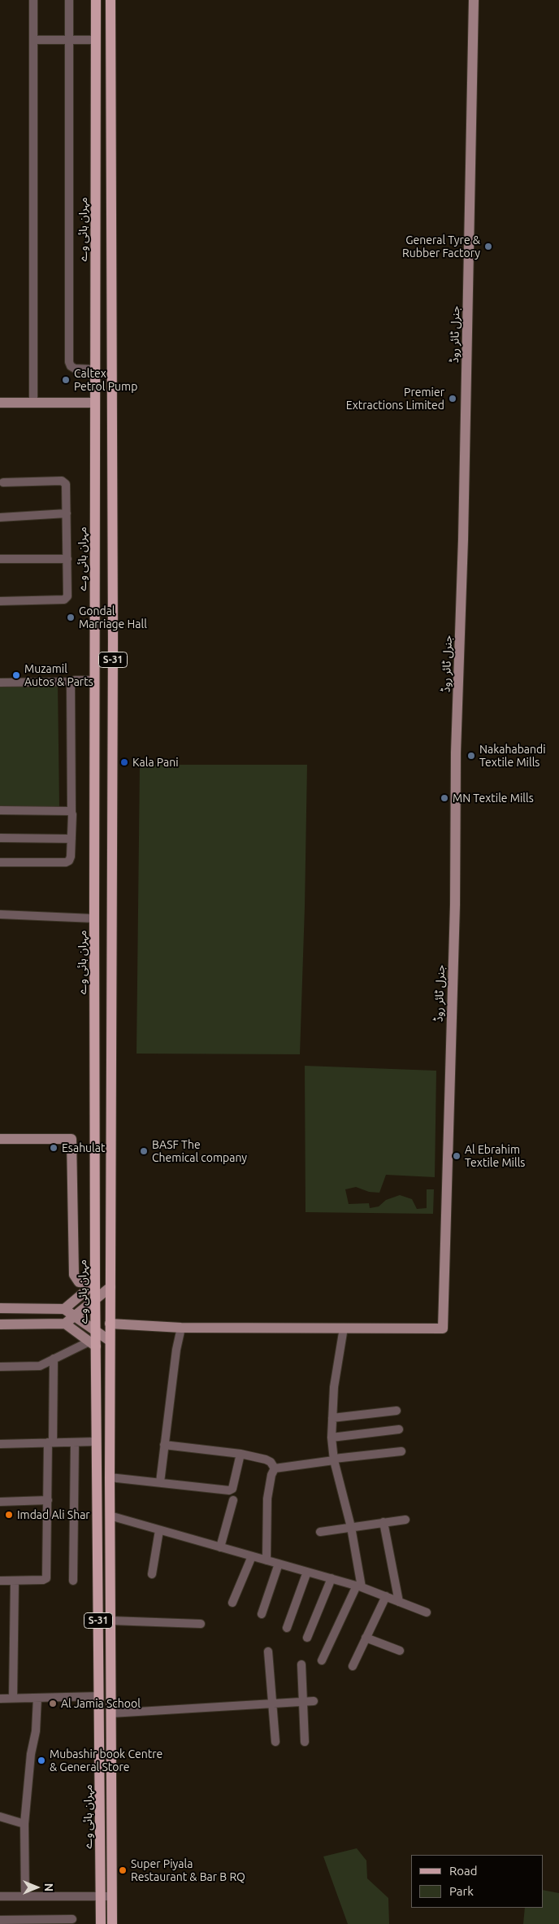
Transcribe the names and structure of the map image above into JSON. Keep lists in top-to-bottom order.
{
  "streets": {
    "main road": ["مہران ہائی وے", "S-31"],
    "street": ["جنرل ٹائر روڈ"]
  },
  "places": [
    "General Tyre & Rubber Factory",
    "Caltex Petrol Pump",
    "Premier Extractions Limited",
    "Gondal Marriage Hall",
    "Muzamil Autos & Parts",
    "Nakahabandi Textile Mills",
    "Kala Pani",
    "MN Textile Mills",
    "Esahulat",
    "BASF The Chemical company",
    "Al Ebrahim Textile Mills",
    "Imdad Ali Shar",
    "Al Jamia School",
    "Mubashir book Centre & General Store",
    "Super Piyala Restaurant & Bar B RQ"
  ],
  "legend": ["Road", "Park"],
  "north": "right"
}
